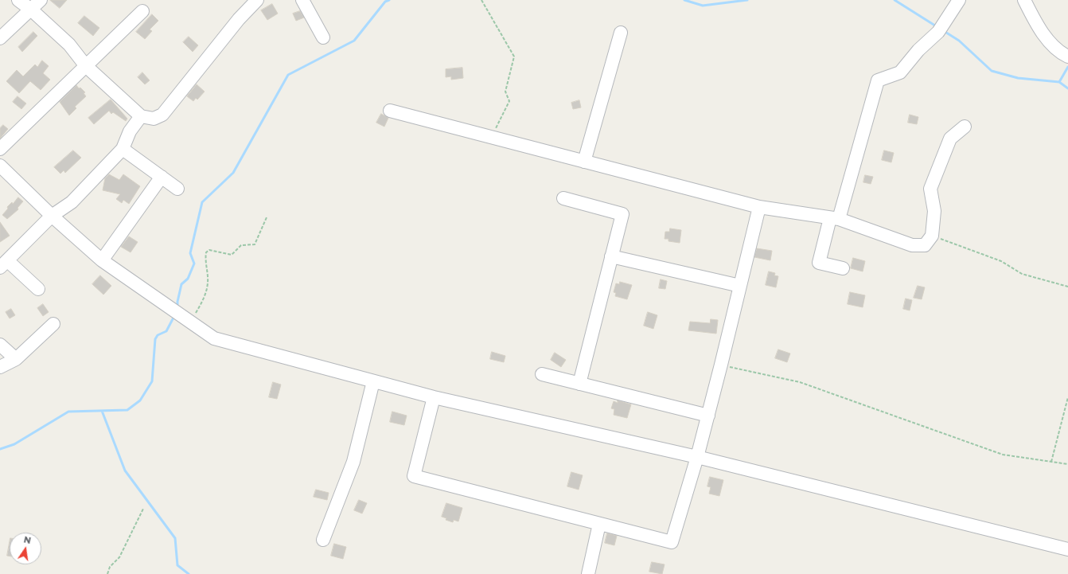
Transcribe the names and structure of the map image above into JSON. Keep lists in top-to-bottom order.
{
  "north": "top"
}
